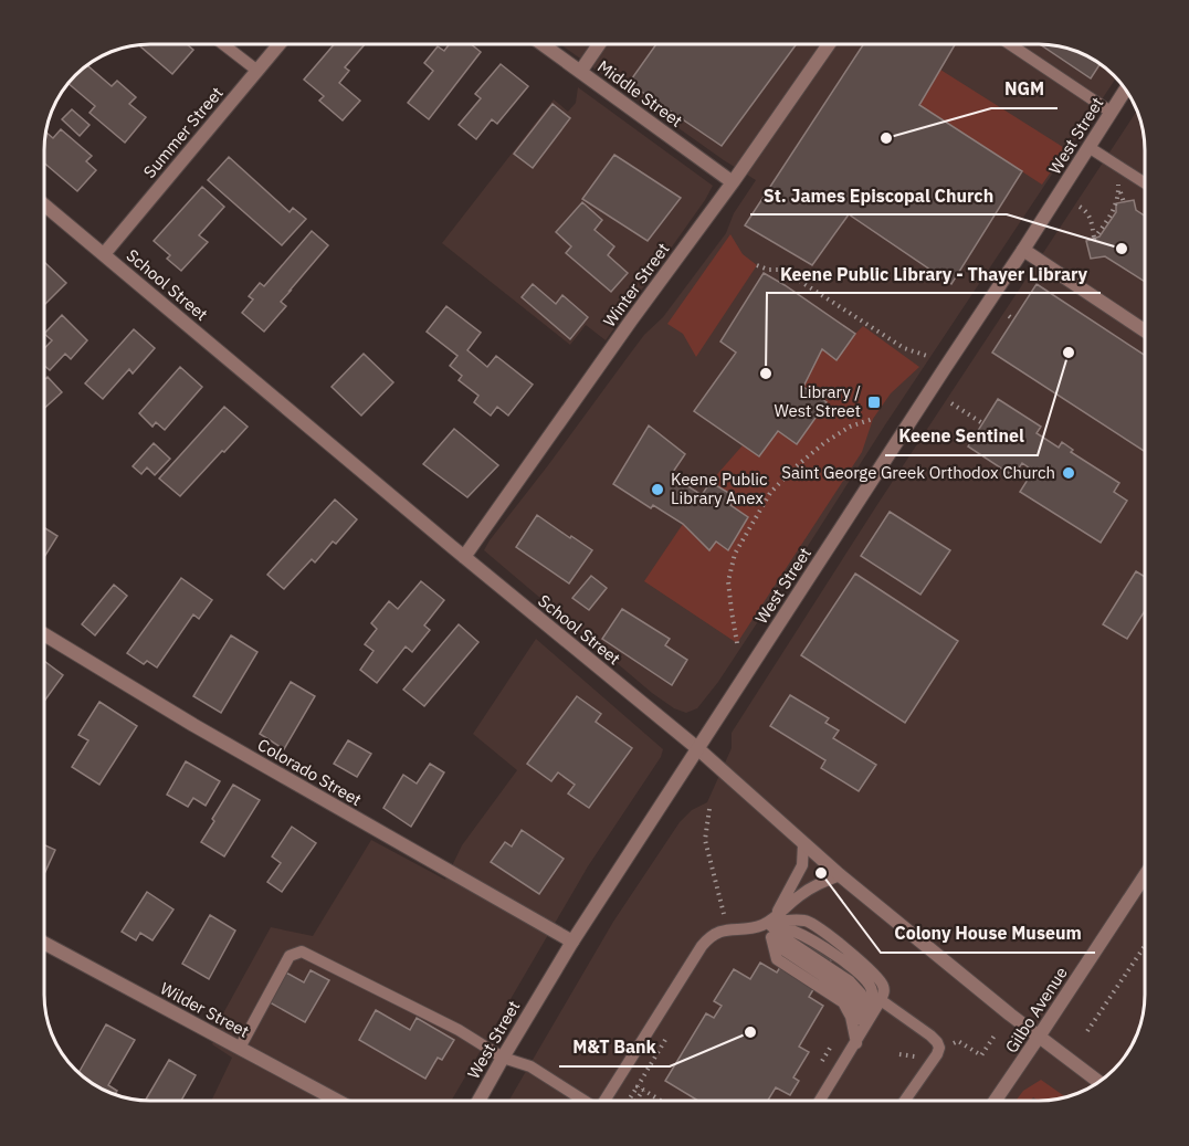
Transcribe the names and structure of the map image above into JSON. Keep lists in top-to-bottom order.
{
  "streets": {
    "street": [
      "Middle Street",
      "Summer Street",
      "West Street",
      "School Street",
      "Winter Street",
      "Colorado Street",
      "Wilder Street",
      "Gilbo Avenue"
    ]
  },
  "crossings": [
    ["Middle Street", "Winter Street"],
    ["Summer Street", "School Street"],
    ["West Street", "School Street"],
    ["West Street", "Colorado Street"],
    ["School Street", "Winter Street"],
    ["School Street", "Gilbo Avenue"]
  ],
  "places": {
    "other": [
      "NGM",
      "St. James Episcopal Church",
      "Keene Sentinel",
      "Keene Public Library - Thayer Library",
      "Saint George Greek Orthodox Church",
      "Keene Public Library Anex",
      "Colony House Museum",
      "M&T Bank"
    ],
    "transit": ["Library / West Street"]
  }
}
